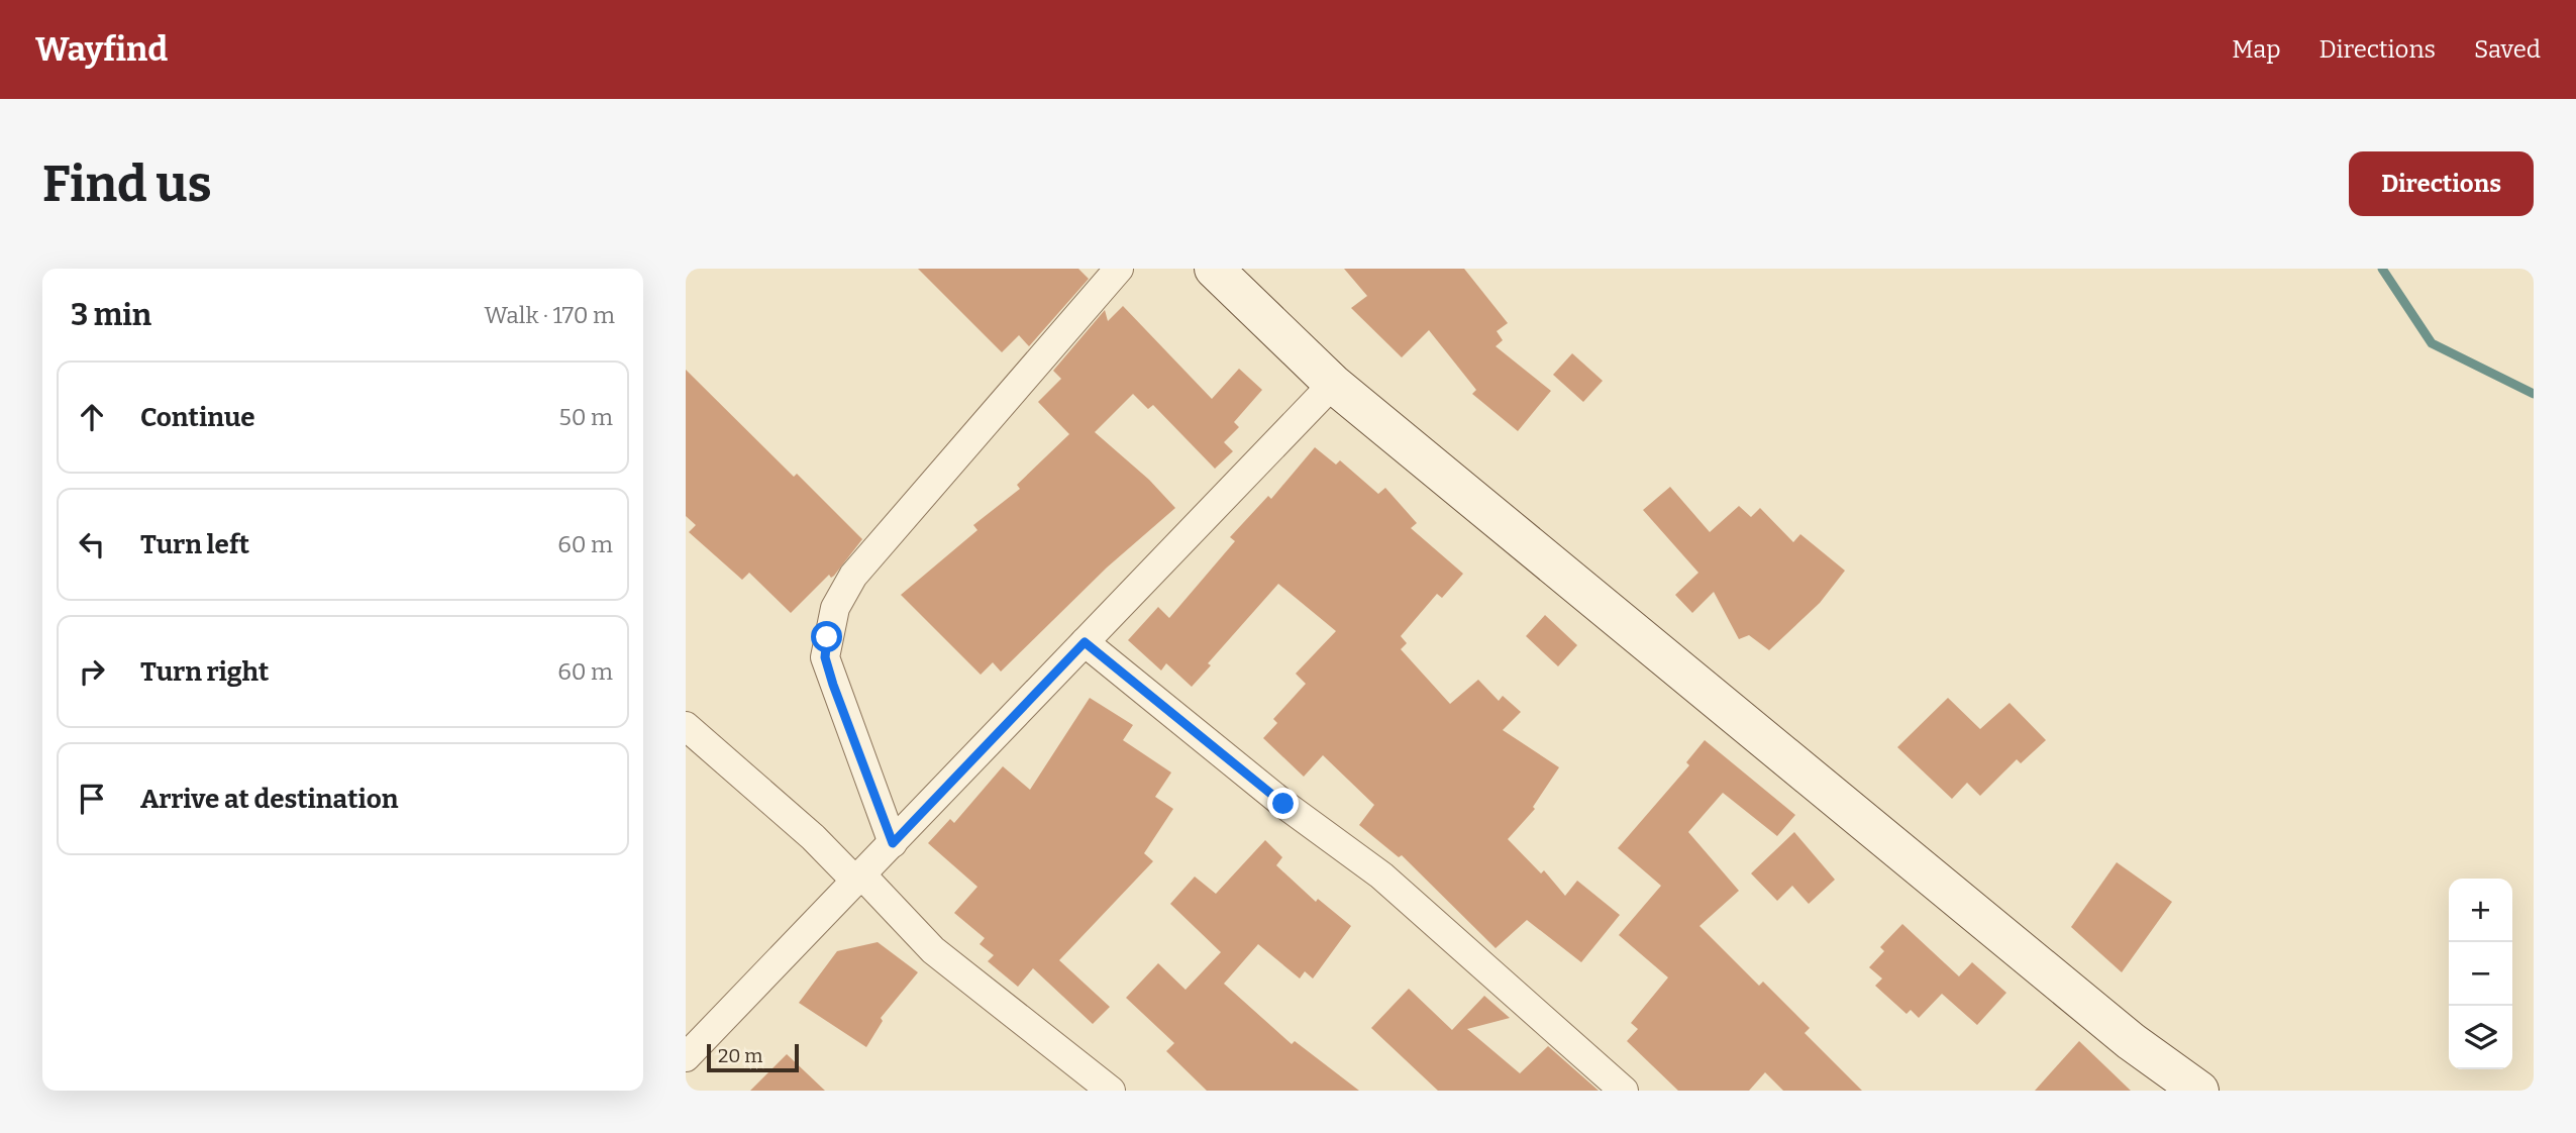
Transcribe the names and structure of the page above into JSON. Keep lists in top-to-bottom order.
{
  "scale_bar": "20 m",
  "page": {
    "header": "Wayfind",
    "nav": ["Map", "Directions", "Saved"],
    "buttons": "Directions",
    "title": "Find us",
    "heading": ["3 min", "Walk · 170 m"],
    "list": [
      ["Continue", "50 m"],
      ["Turn left", "60 m"],
      ["Turn right", "60 m"],
      "Arrive at destination"
    ],
    "map_buttons": ["+", "−"],
    "scale": "20 m"
  }
}
